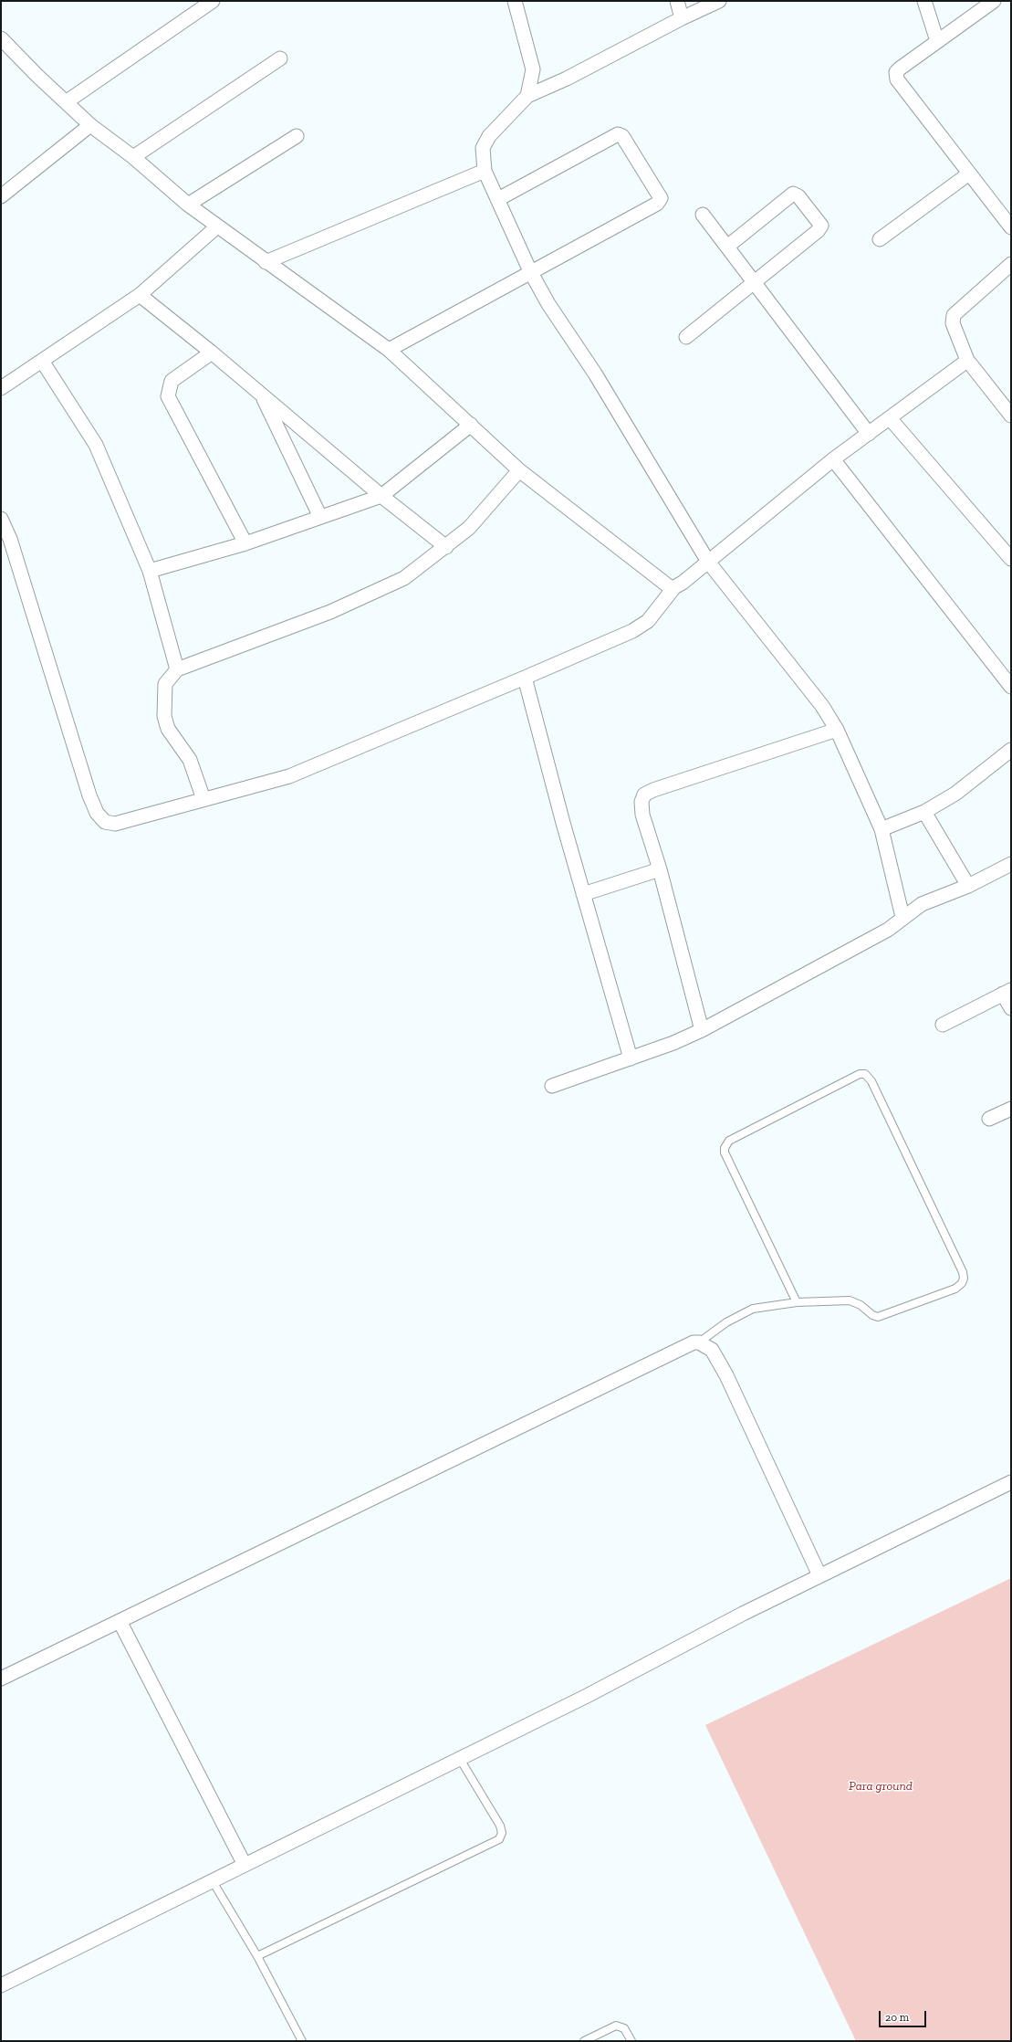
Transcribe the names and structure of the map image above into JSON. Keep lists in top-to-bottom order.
{
  "parks": ["Para ground"],
  "scale_bar": "20 m"
}
